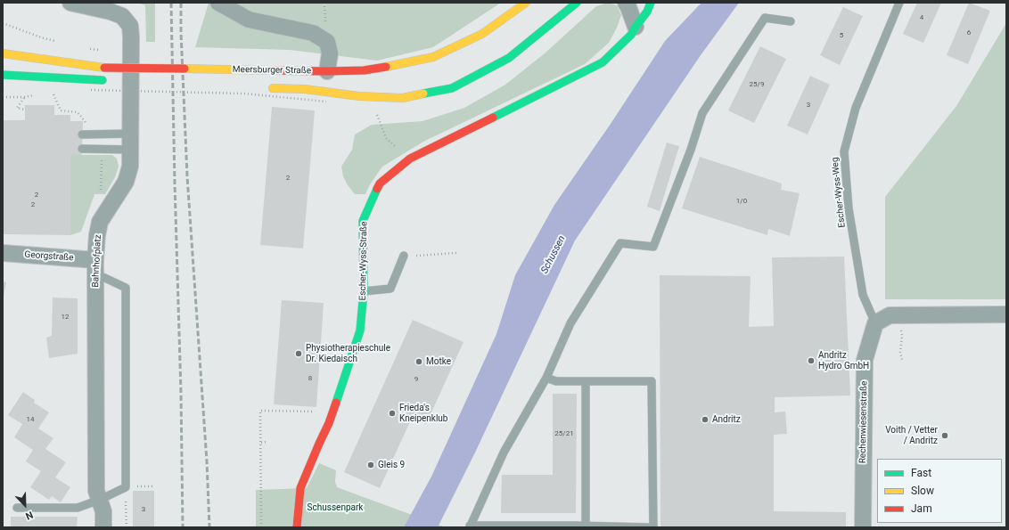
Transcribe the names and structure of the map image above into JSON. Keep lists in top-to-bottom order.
{
  "streets": {
    "street": [
      "Meersburger Straße",
      "Georgstraße",
      "Bahnhofplatz",
      "Escher-Wyss-Straße",
      "Rechenwiesenstraße"
    ],
    "lane": ["Escher-Wyss-Weg"]
  },
  "crossings": [
    ["Escher-Wyss-Weg", "Rechenwiesenstraße"],
    ["Georgstraße", "Bahnhofplatz"]
  ],
  "water": ["Schussen"],
  "parks": ["Schussenpark"],
  "places": [
    "Physiotherapieschule Dr. Kiedaisch",
    "Andritz Hydro GmbH",
    "Motke",
    "Frieda's Kneipenklub",
    "Andritz",
    "Voith / Vetter / Andritz",
    "Gleis 9"
  ],
  "house_numbers": [
    "4",
    "6",
    "5",
    "25/9",
    "3",
    "2",
    "2",
    "1/0",
    "2",
    "12",
    "8",
    "9",
    "14",
    "25/21",
    "3"
  ],
  "legend": ["Fast", "Slow", "Jam"],
  "north": "bottom right"
}
